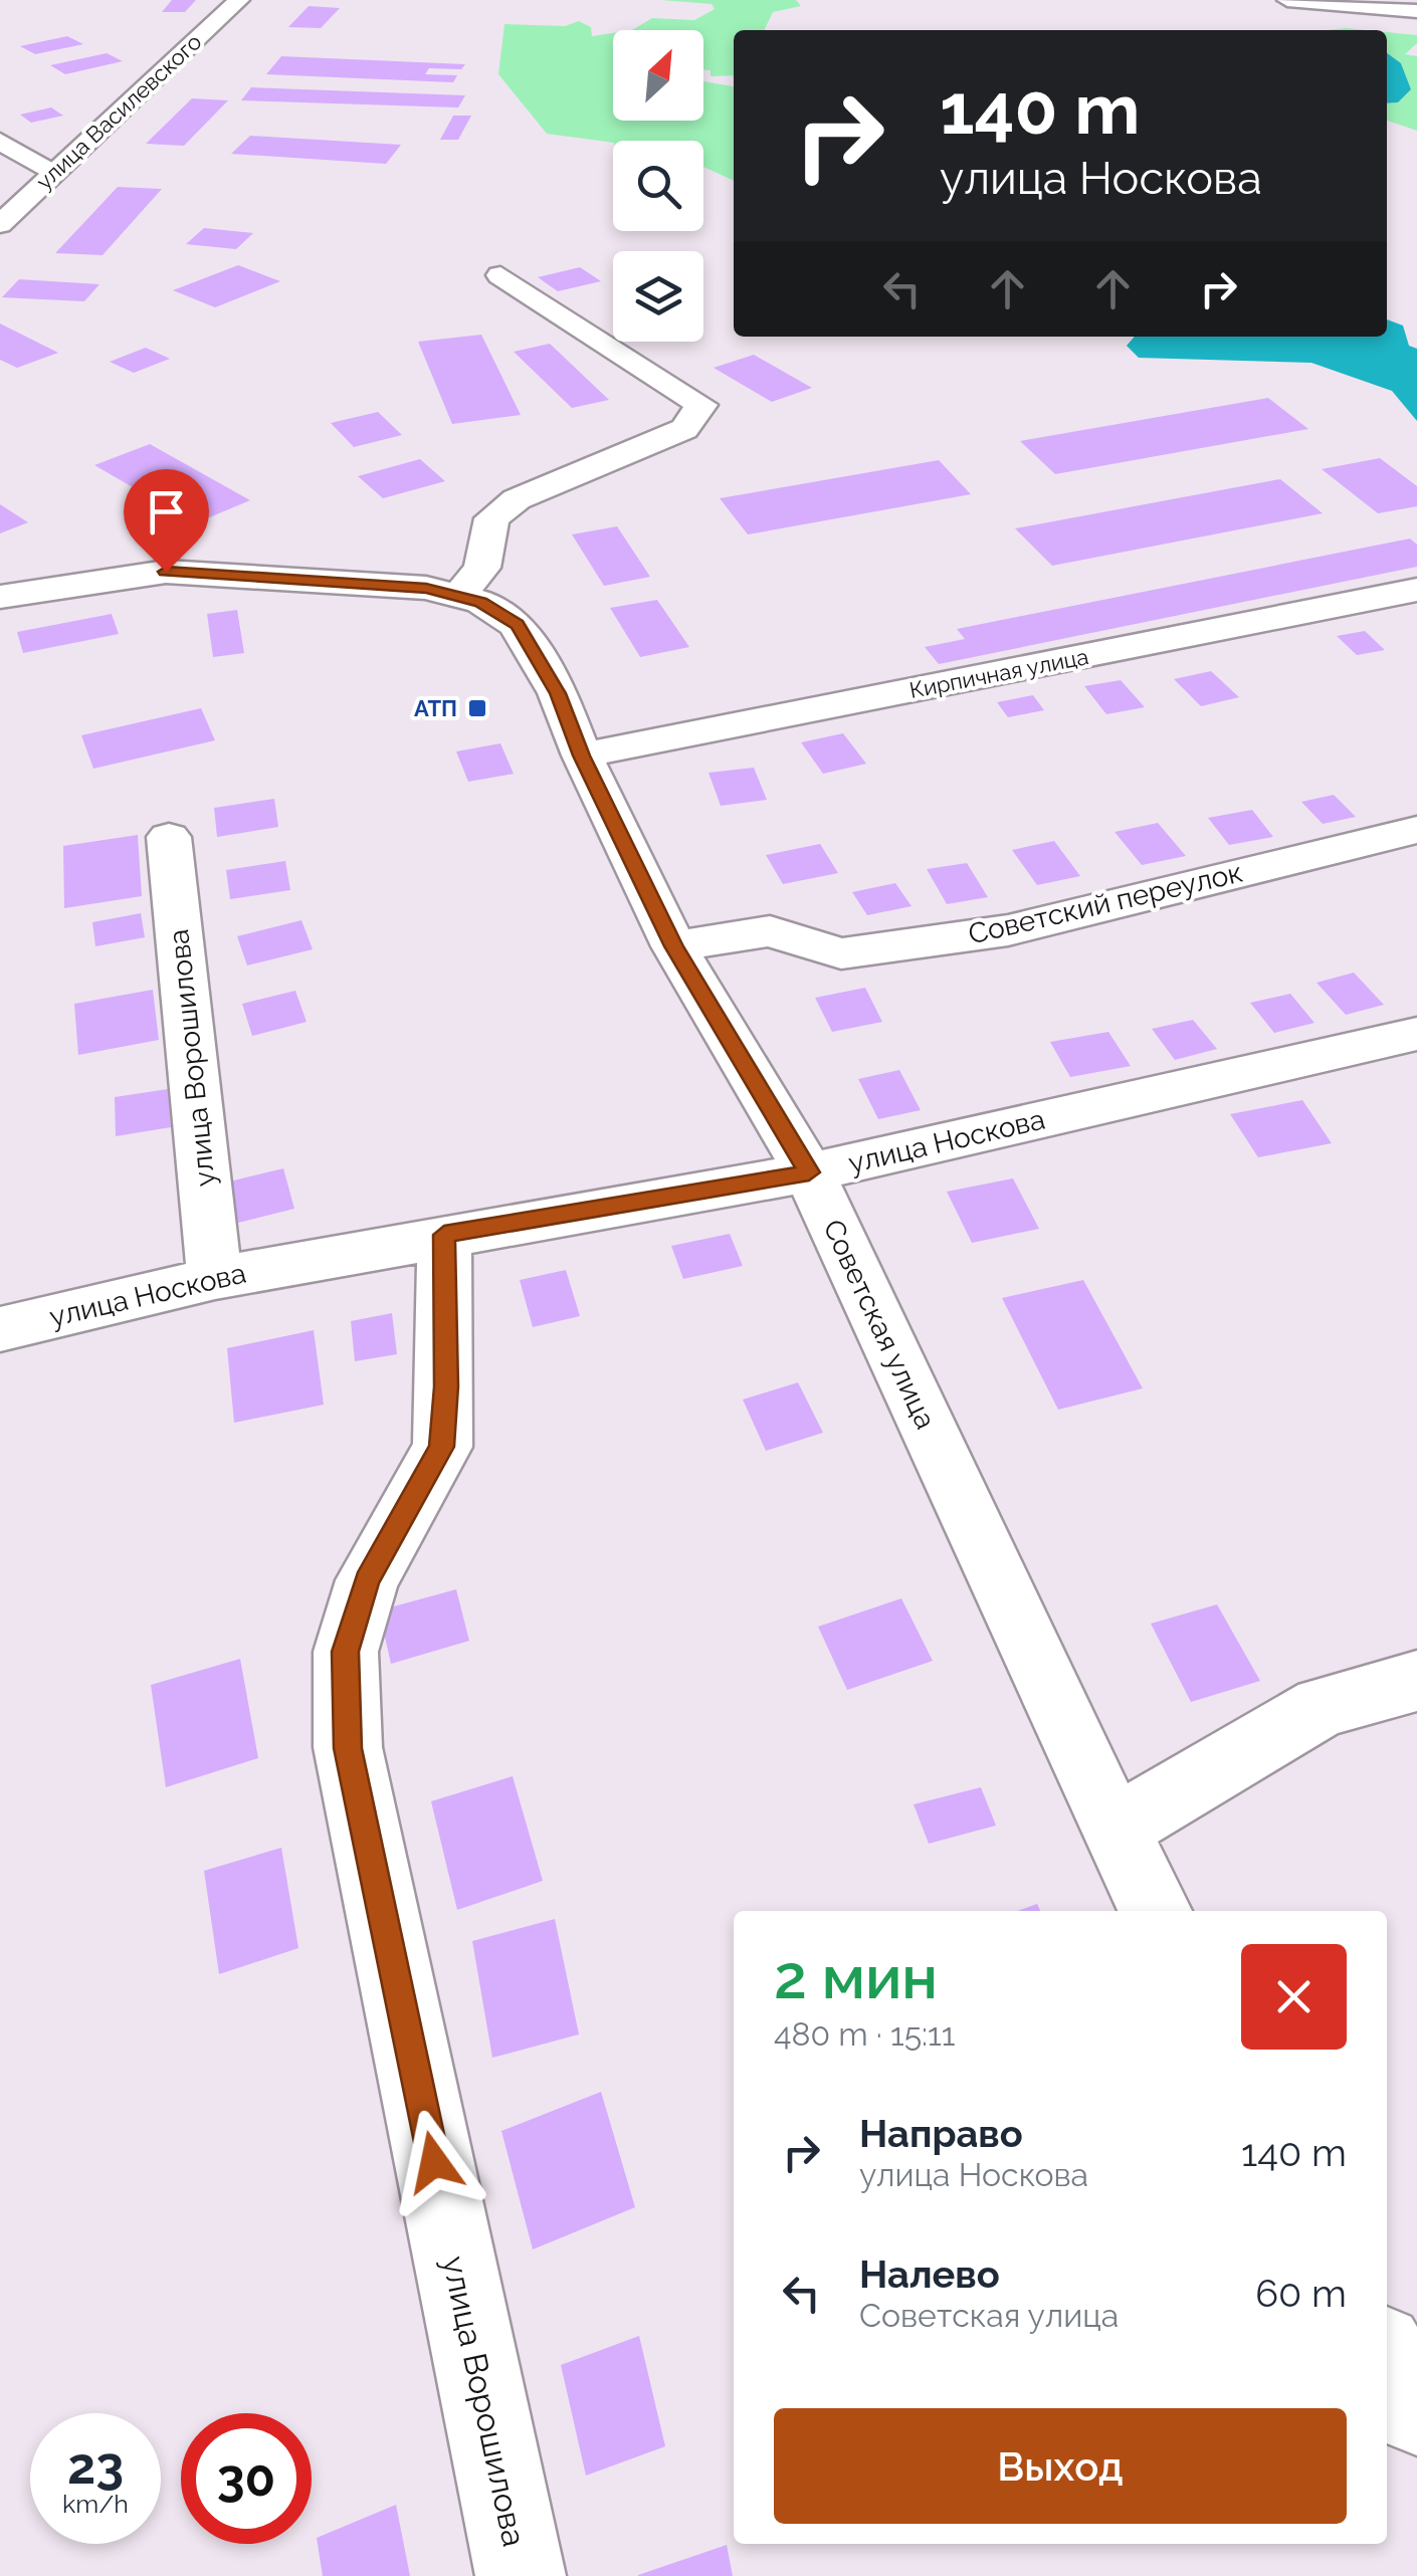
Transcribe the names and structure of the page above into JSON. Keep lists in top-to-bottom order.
{
  "streets": {
    "street": [
      "улица Василевского",
      "Кирпичная улица",
      "Советский переулок",
      "улица Ворошилова",
      "улица Носкова",
      "Советская улица"
    ]
  },
  "crossings": [
    ["Кирпичная улица", "Советская улица"],
    ["Советский переулок", "Советская улица"],
    ["улица Ворошилова", "улица Носкова"],
    ["улица Носкова", "Советская улица"]
  ],
  "places": {
    "transit": ["АТП"]
  },
  "north": "top right",
  "page": {
    "turn": ["140 m", "улица Носкова"],
    "heading": ["2 мин", "480 m · 15:11"],
    "list": [
      {
        "name": "Направо",
        "note": "улица Носкова",
        "value": "140 m"
      },
      {
        "name": "Налево",
        "note": "Советская улица",
        "value": "60 m"
      }
    ],
    "buttons": "Выход",
    "speed": "23 km/h",
    "limit": "30"
  }
}
